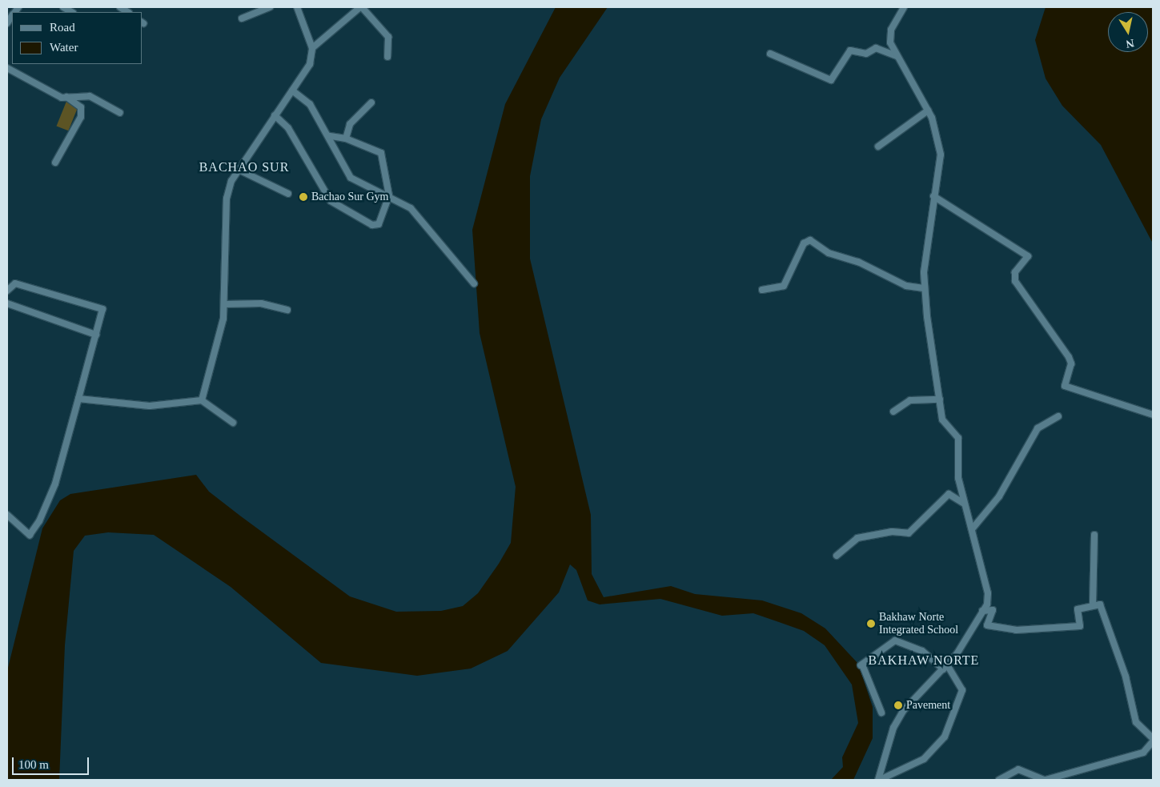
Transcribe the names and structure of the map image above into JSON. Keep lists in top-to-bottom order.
{
  "districts": ["BACHAO SUR", "BAKHAW NORTE"],
  "places": ["Bachao Sur Gym", "Bakhaw Norte Integrated School", "Pavement"],
  "legend": ["Road", "Water"],
  "scale_bar": "100 m",
  "north": "bottom"
}
